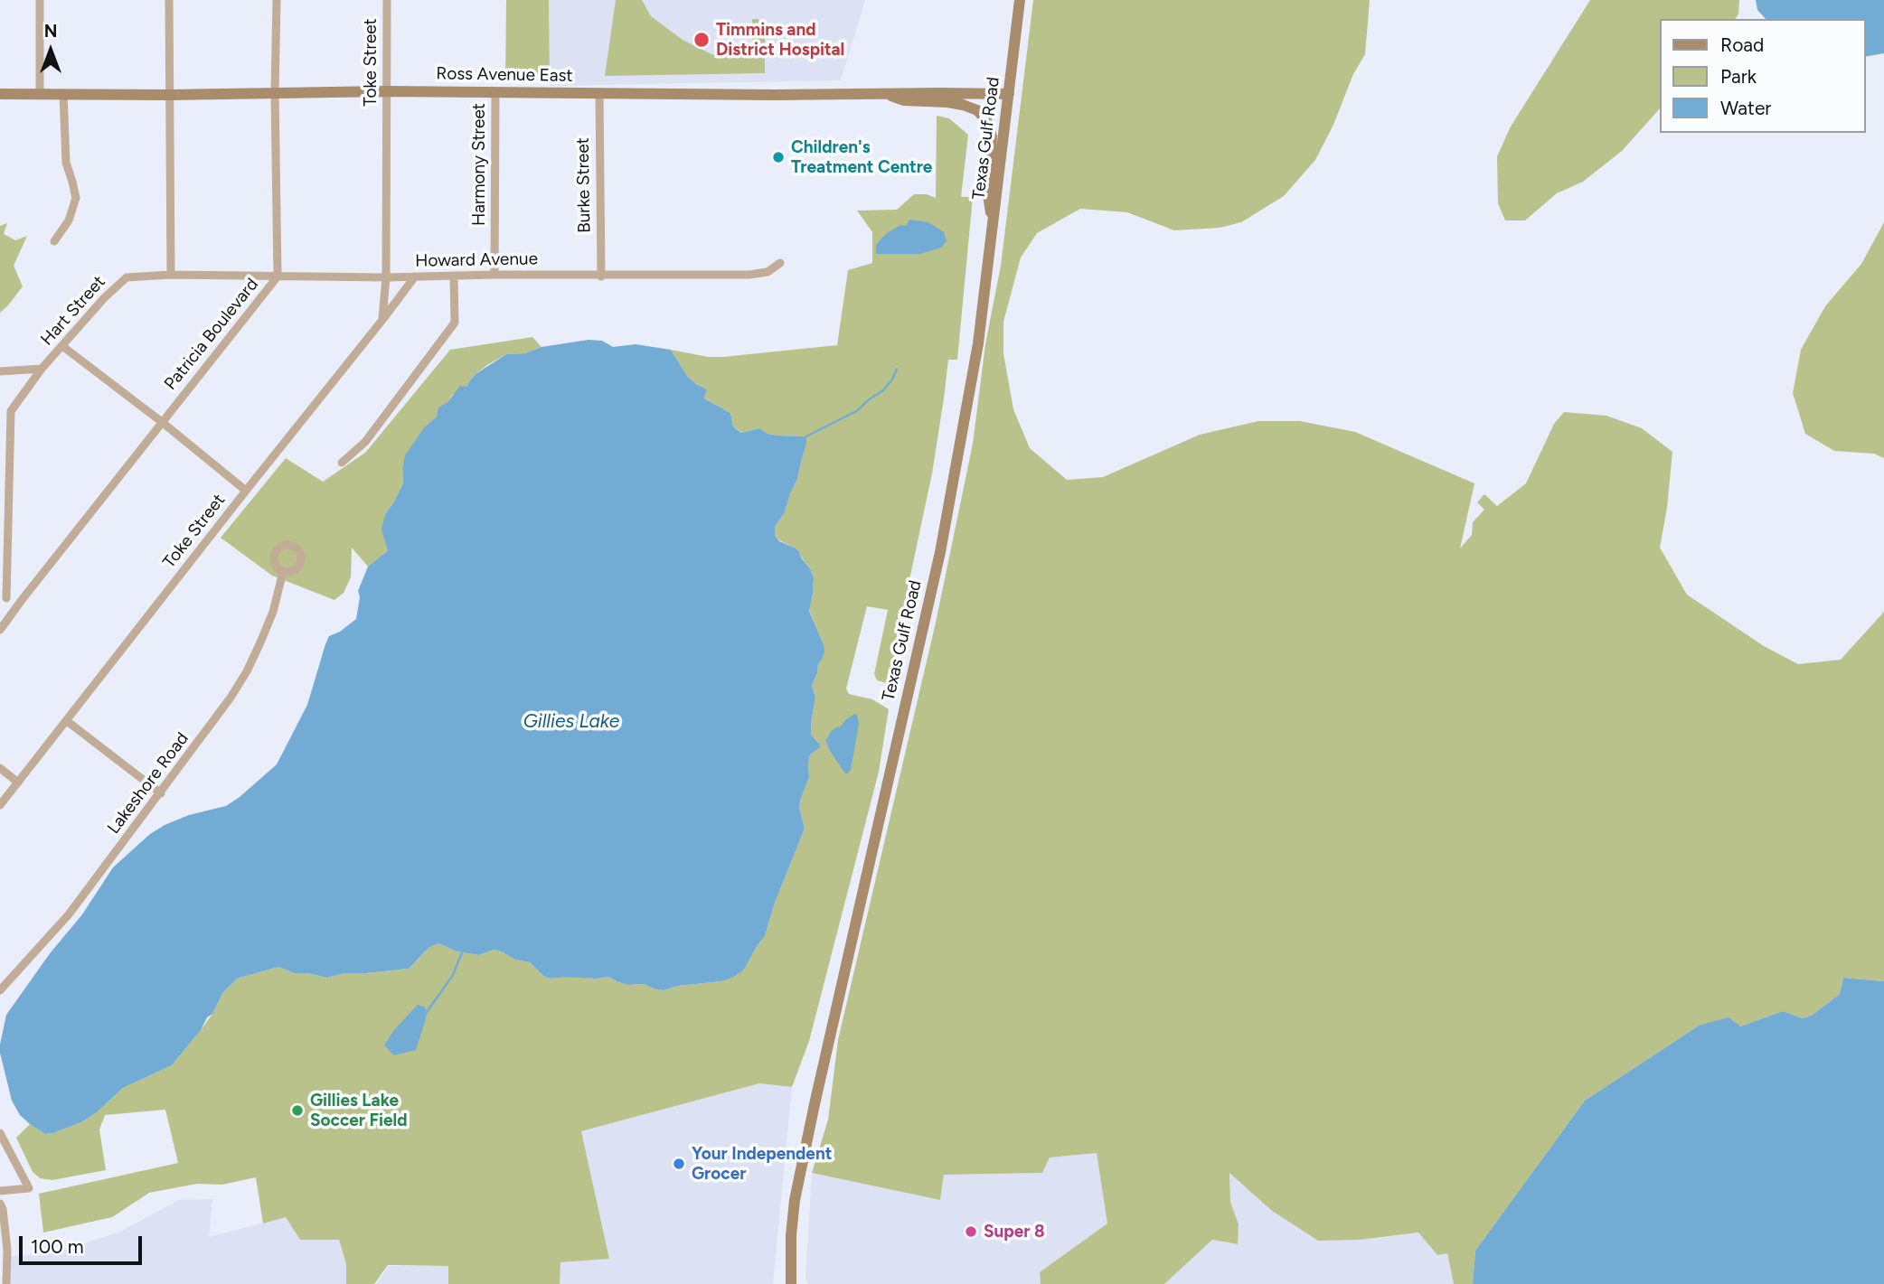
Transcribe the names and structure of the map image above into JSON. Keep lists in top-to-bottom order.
{
  "streets": {
    "main road": ["Ross Avenue East", "Texas Gulf Road"],
    "street": [
      "Toke Street",
      "Harmony Street",
      "Burke Street",
      "Howard Avenue",
      "Hart Street",
      "Patricia Boulevard",
      "Lakeshore Road"
    ]
  },
  "crossings": [
    ["Toke Street", "Ross Avenue East"],
    ["Toke Street", "Howard Avenue"],
    ["Ross Avenue East", "Texas Gulf Road"],
    ["Ross Avenue East", "Harmony Street"],
    ["Ross Avenue East", "Burke Street"],
    ["Ross Avenue East", "Patricia Boulevard"],
    ["Harmony Street", "Howard Avenue"],
    ["Burke Street", "Howard Avenue"],
    ["Howard Avenue", "Hart Street"],
    ["Howard Avenue", "Patricia Boulevard"]
  ],
  "water": ["Gillies Lake"],
  "places": [
    "Timmins and District Hospital",
    "Children's Treatment Centre",
    "Gillies Lake Soccer Field",
    "Your Independent Grocer",
    "Super 8"
  ],
  "legend": ["Road", "Park", "Water"],
  "scale_bar": "100 m",
  "north": "top"
}
